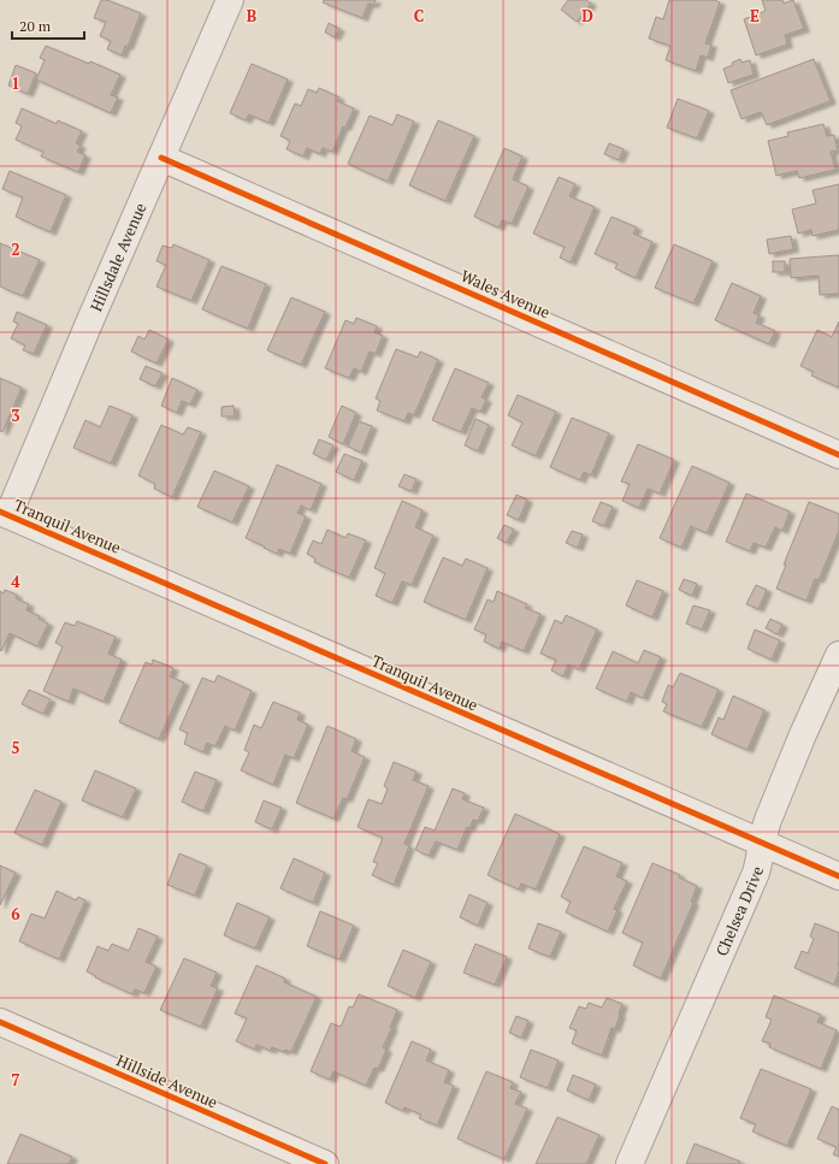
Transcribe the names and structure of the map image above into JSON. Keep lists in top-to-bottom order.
{
  "streets": {
    "street": [
      "Hillsdale Avenue",
      "Wales Avenue",
      "Tranquil Avenue",
      "Chelsea Drive",
      "Hillside Avenue"
    ]
  },
  "crossings": [
    ["Hillsdale Avenue", "Wales Avenue"],
    ["Hillsdale Avenue", "Tranquil Avenue"],
    ["Tranquil Avenue", "Chelsea Drive"]
  ],
  "scale_bar": "20 m",
  "grid": {
    "columns": [
      "B",
      "C",
      "D",
      "E"
    ],
    "rows": [
      "1",
      "2",
      "3",
      "4",
      "5",
      "6",
      "7"
    ]
  }
}
